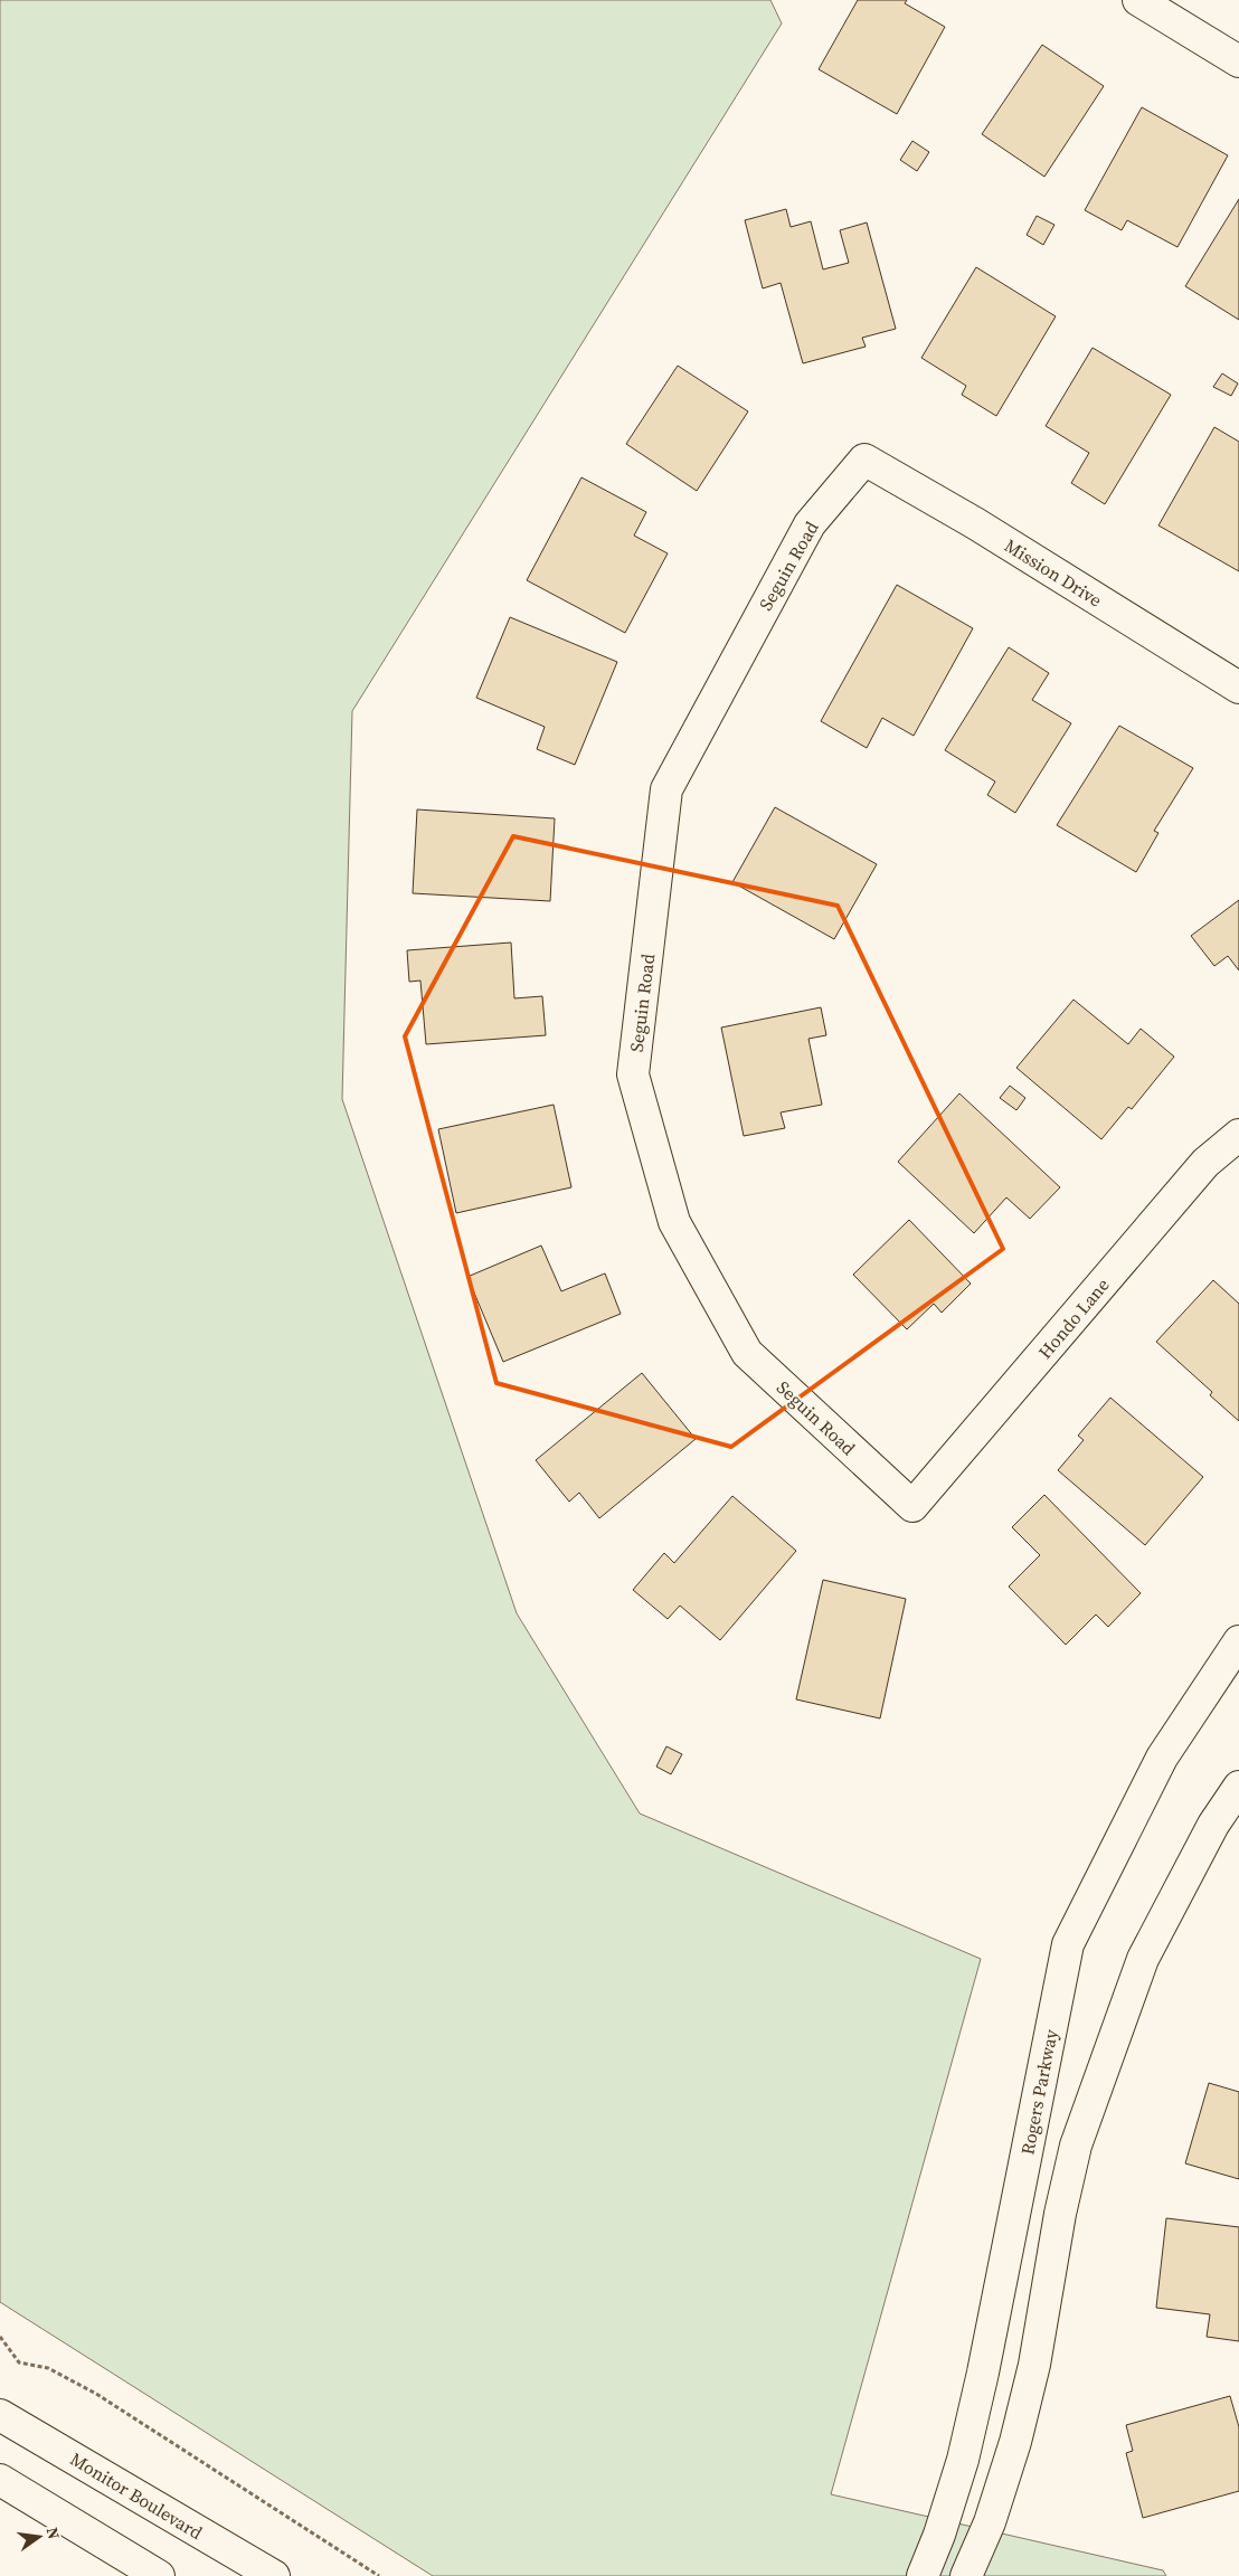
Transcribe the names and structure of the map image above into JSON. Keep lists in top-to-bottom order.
{
  "streets": {
    "street": [
      "Seguin Road",
      "Mission Drive",
      "Hondo Lane",
      "Rogers Parkway",
      "Monitor Boulevard"
    ]
  },
  "crossings": [
    ["Seguin Road", "Mission Drive"],
    ["Seguin Road", "Hondo Lane"]
  ],
  "north": "right"
}
